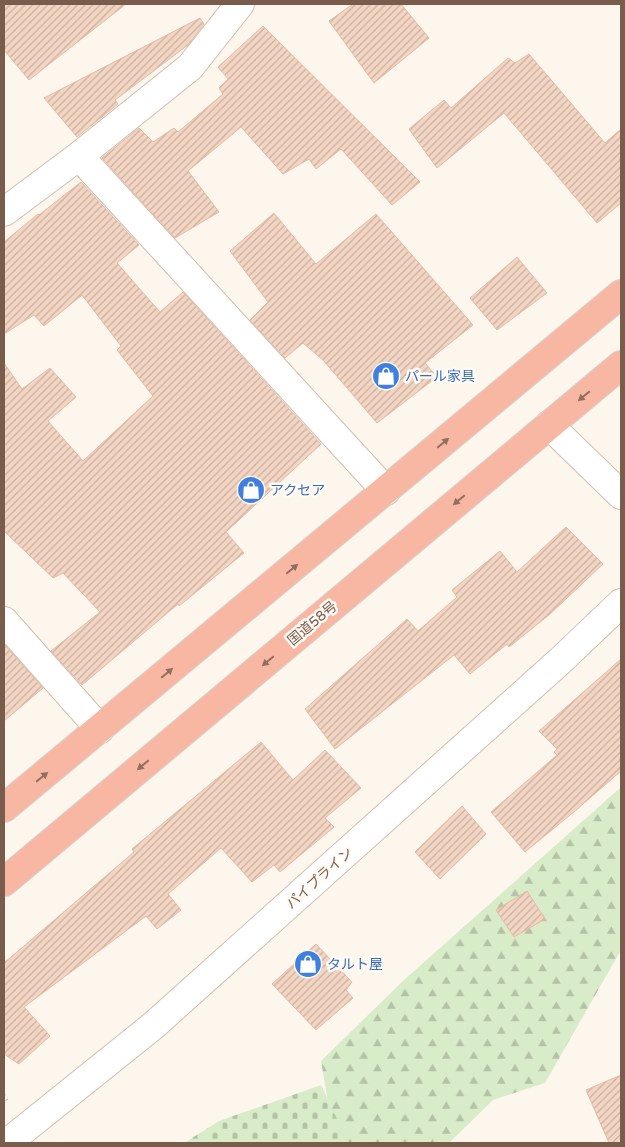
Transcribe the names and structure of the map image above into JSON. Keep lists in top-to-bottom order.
{
  "streets": {
    "highway": ["国道58号"],
    "street": ["パイプライン"]
  },
  "places": {
    "shop": ["パール家具", "アクセア", "タルト屋"]
  }
}
